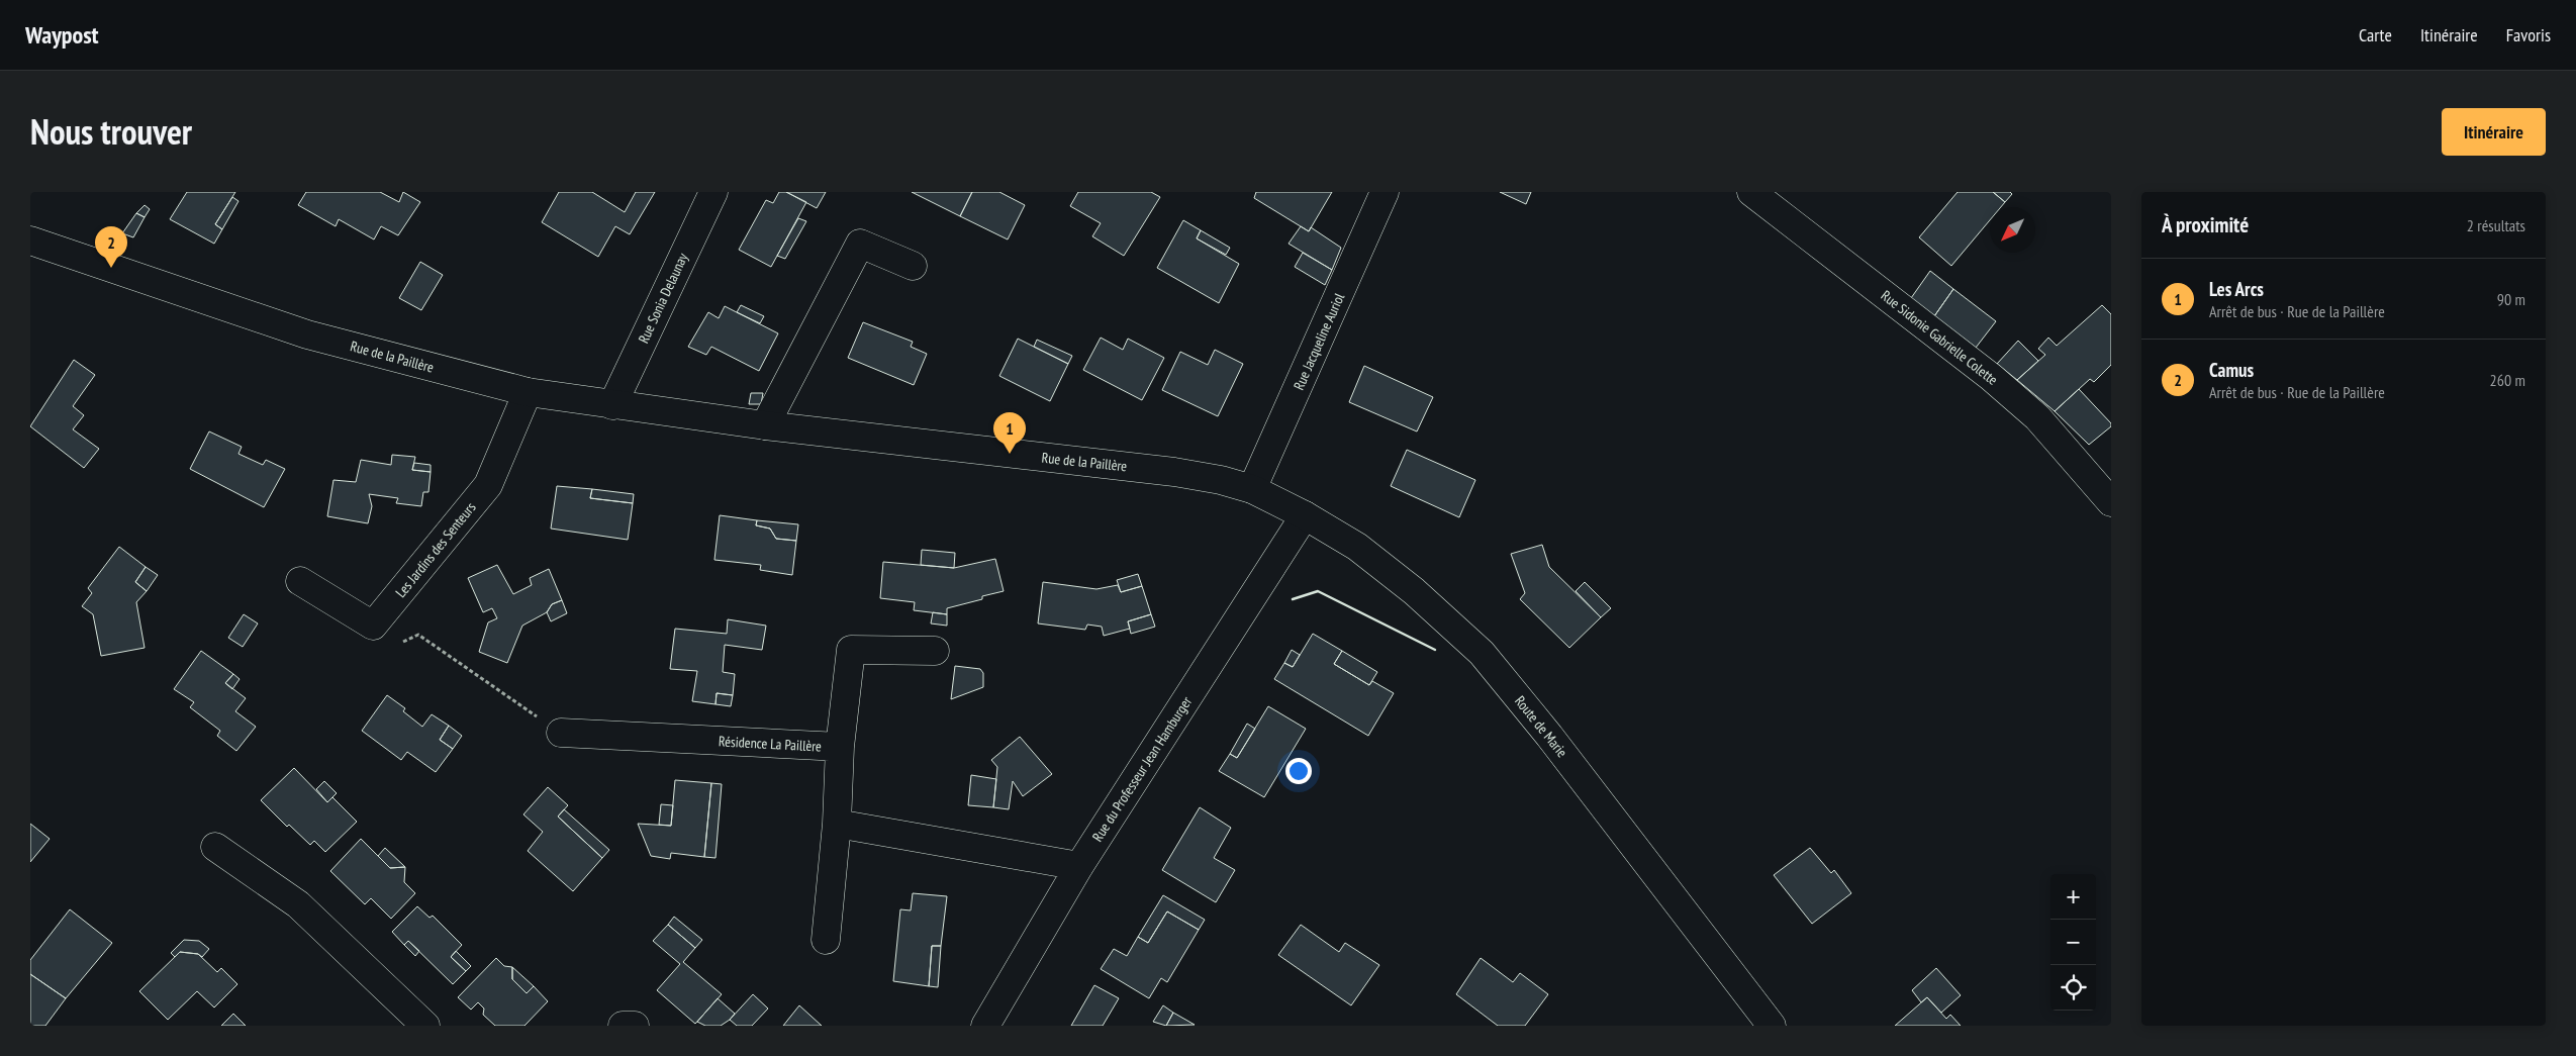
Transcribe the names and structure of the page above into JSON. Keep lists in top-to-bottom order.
{
  "streets": {
    "street": [
      "Rue Sonia Delaunay",
      "Rue Sidonie Gabrielle Colette",
      "Rue Jacqueline Auriol",
      "Rue de la Paillère",
      "Les Jardins des Senteurs",
      "Route de Marie",
      "Résidence La Paillère",
      "Rue du Professeur Jean Hamburger"
    ]
  },
  "crossings": [
    ["Rue Sonia Delaunay", "Rue de la Paillère"],
    ["Rue Jacqueline Auriol", "Rue de la Paillère"],
    ["Rue Jacqueline Auriol", "Route de Marie"],
    ["Rue de la Paillère", "Les Jardins des Senteurs"],
    ["Rue de la Paillère", "Route de Marie"],
    ["Route de Marie", "Rue du Professeur Jean Hamburger"]
  ],
  "north": "bottom left",
  "page": {
    "header": "Waypost",
    "nav": ["Carte", "Itinéraire", "Favoris"],
    "title": "Nous trouver",
    "buttons": "Itinéraire",
    "heading": ["À proximité", "2 résultats"],
    "pins": ["2", "1"],
    "list": [
      {
        "mark": "1",
        "name": "Les Arcs",
        "note": "Arrêt de bus · Rue de la Paillère",
        "value": "90 m"
      },
      {
        "mark": "2",
        "name": "Camus",
        "note": "Arrêt de bus · Rue de la Paillère",
        "value": "260 m"
      }
    ],
    "map_buttons": ["+", "−"]
  }
}
